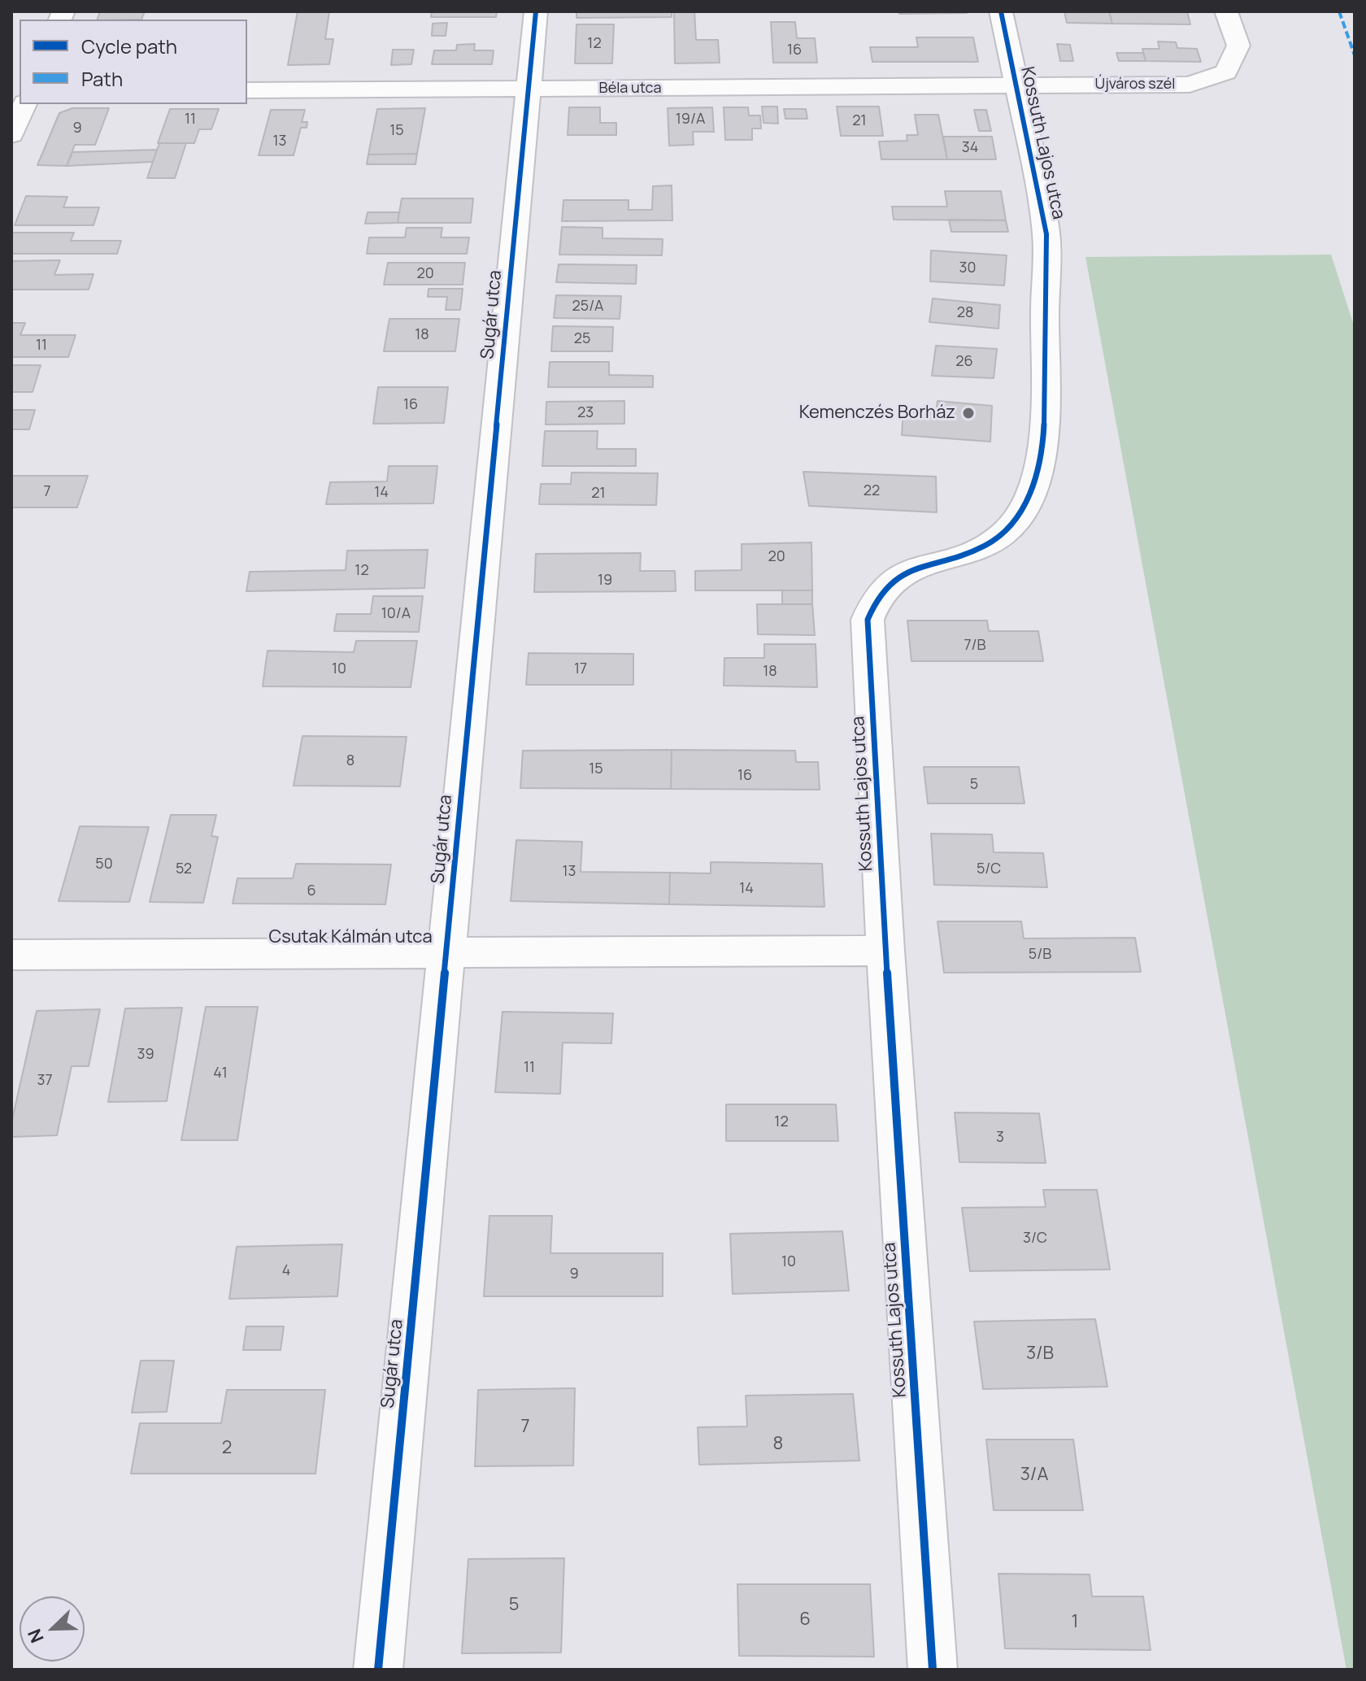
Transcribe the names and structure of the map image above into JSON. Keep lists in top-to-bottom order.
{
  "streets": {
    "street": [
      "Újváros szél",
      "Béla utca",
      "Kossuth Lajos utca",
      "Sugár utca",
      "Csutak Kálmán utca"
    ]
  },
  "crossings": [
    ["Újváros szél", "Béla utca"],
    ["Újváros szél", "Kossuth Lajos utca"],
    ["Béla utca", "Kossuth Lajos utca"],
    ["Béla utca", "Sugár utca"],
    ["Kossuth Lajos utca", "Csutak Kálmán utca"],
    ["Sugár utca", "Csutak Kálmán utca"]
  ],
  "places": ["Kemenczés Borház"],
  "house_numbers": [
    "12",
    "16",
    "11",
    "19/A",
    "21",
    "9",
    "15",
    "13",
    "34",
    "30",
    "20",
    "25/A",
    "28",
    "18",
    "25",
    "11",
    "26",
    "16",
    "23",
    "22",
    "7",
    "14",
    "21",
    "20",
    "12",
    "19",
    "10/A",
    "7/B",
    "10",
    "17",
    "18",
    "8",
    "15",
    "16",
    "5",
    "50",
    "52",
    "5/C",
    "13",
    "14",
    "6",
    "5/B",
    "39",
    "11",
    "41",
    "37",
    "12",
    "3",
    "3/C",
    "10",
    "4",
    "9",
    "3/B",
    "7",
    "8",
    "2",
    "3/A",
    "5",
    "6",
    "1"
  ],
  "legend": ["Cycle path", "Path"],
  "north": "bottom left"
}
